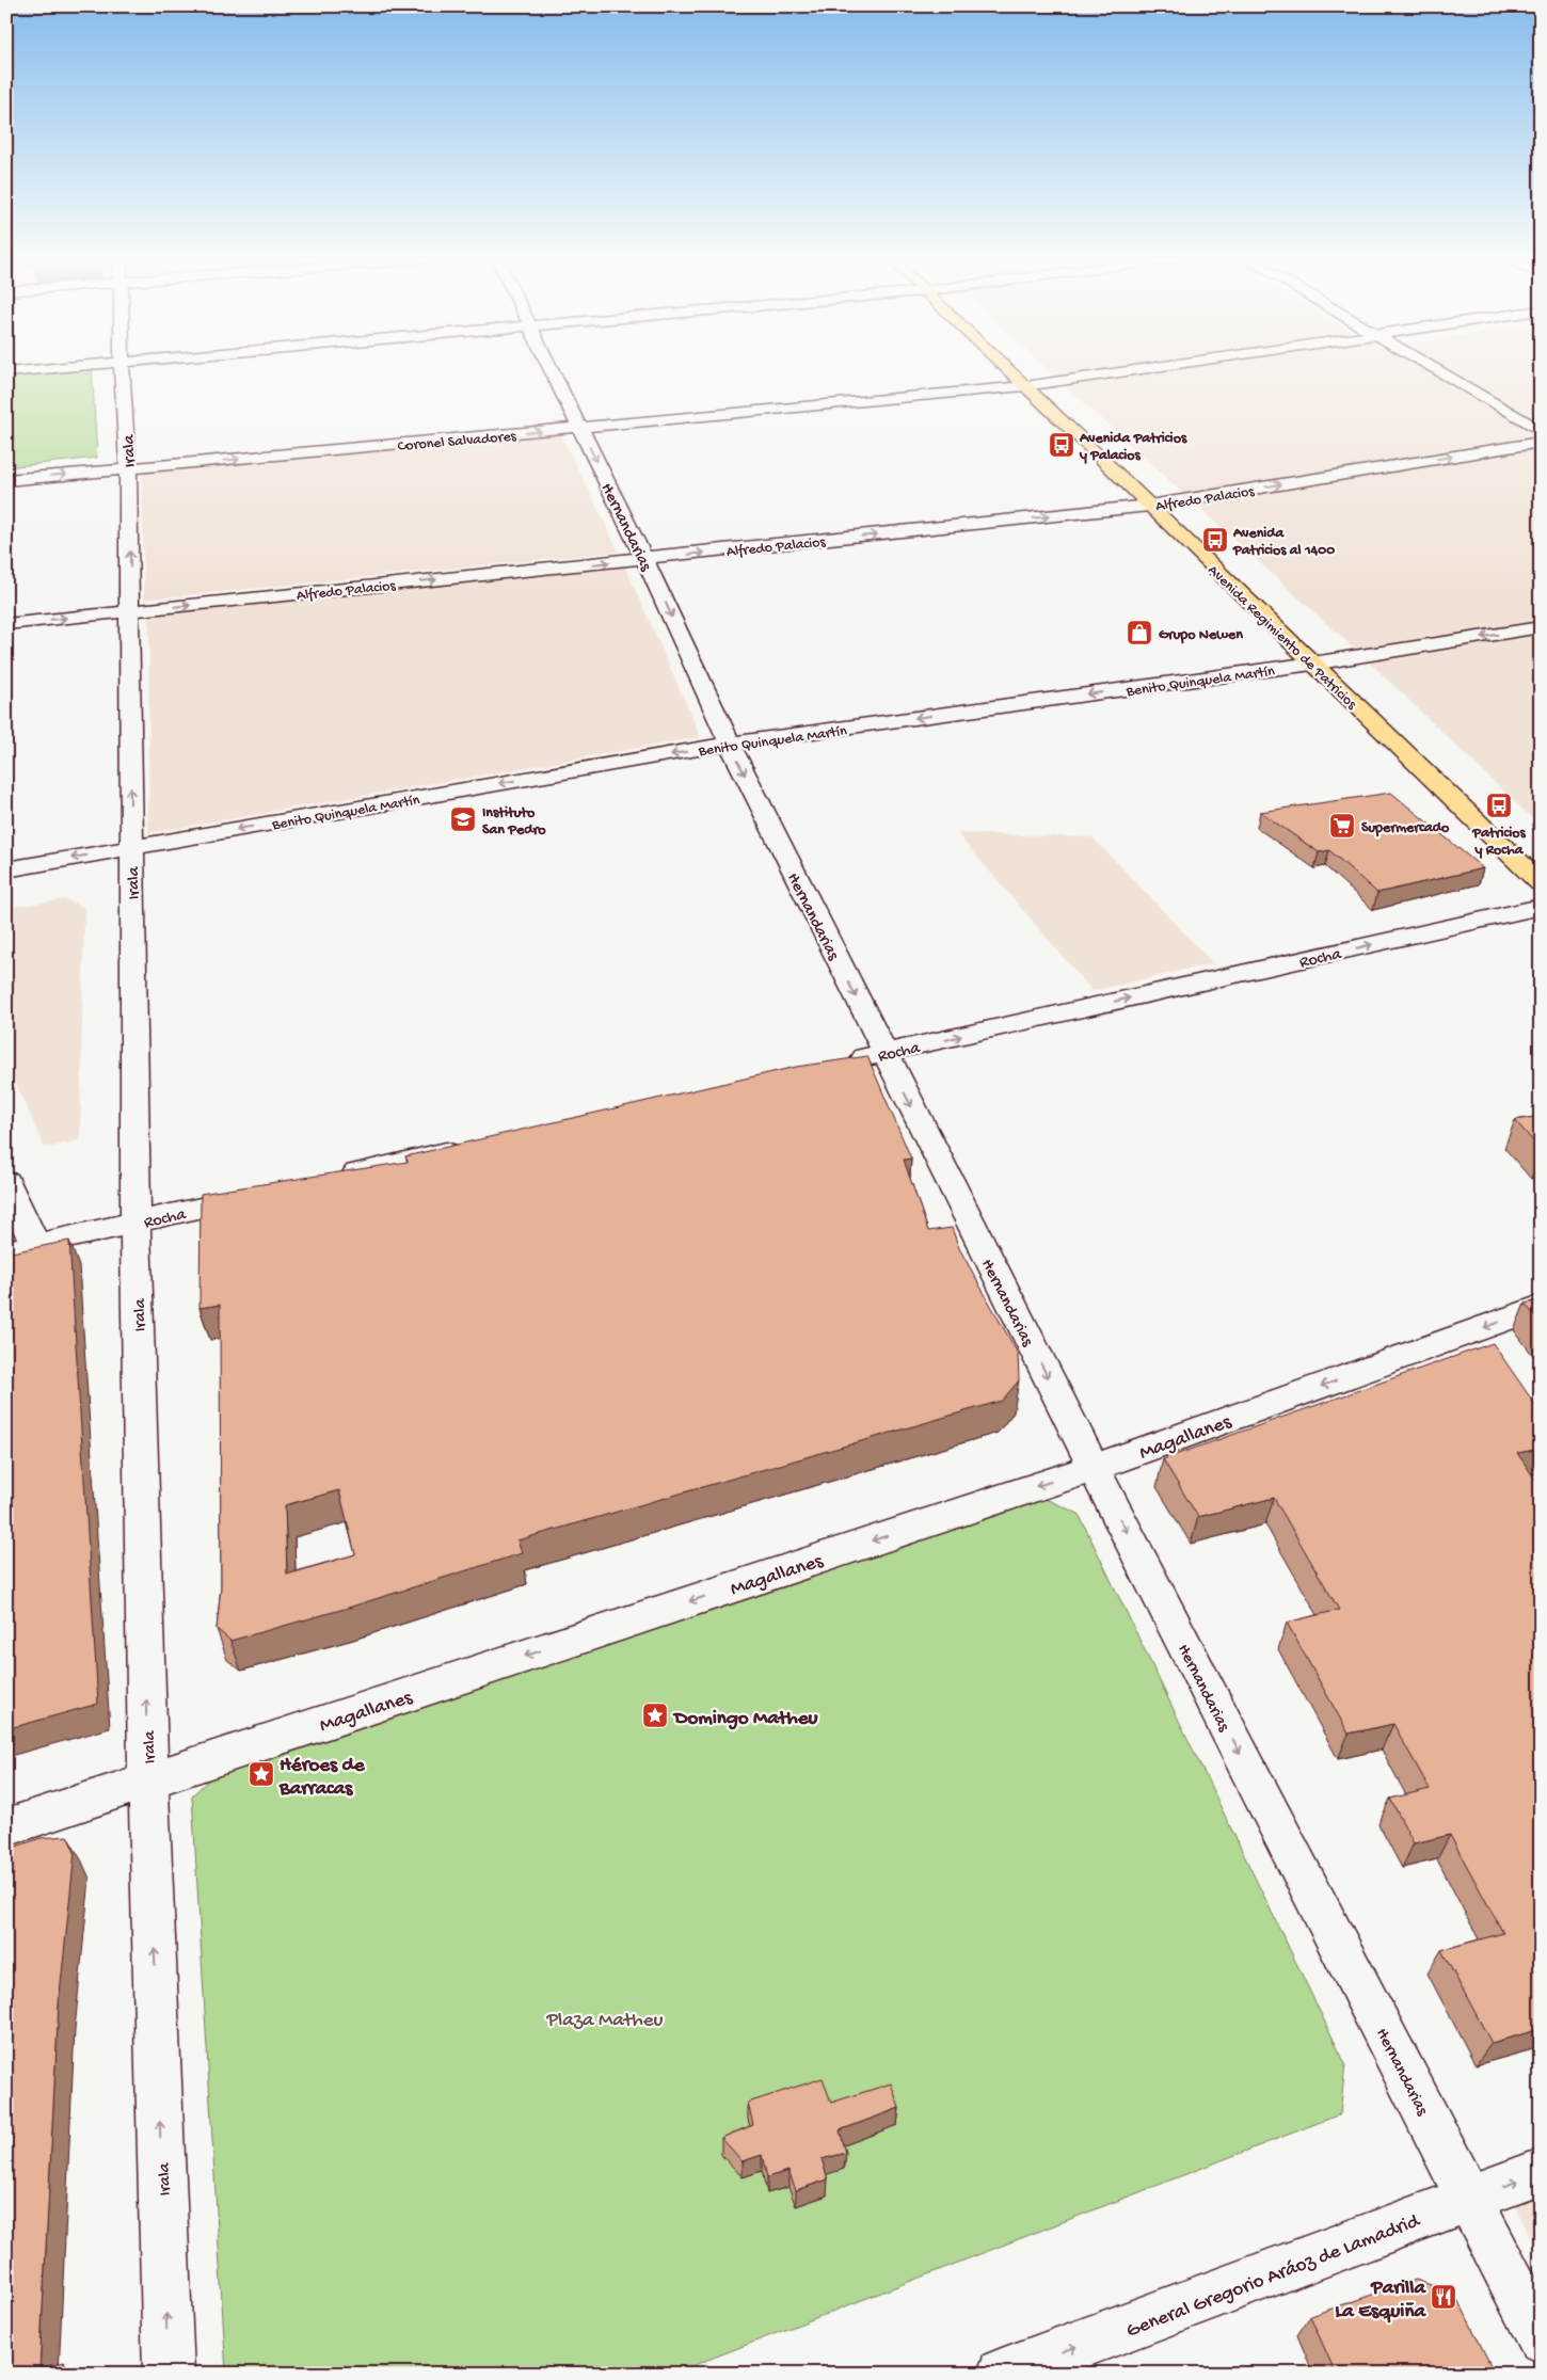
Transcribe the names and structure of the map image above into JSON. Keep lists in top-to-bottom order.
{
  "streets": {
    "main road": ["Avenida Regimiento de Patricios"],
    "street": [
      "Coronel Salvadores",
      "Irala",
      "Alfredo Palacios",
      "Hernandarias",
      "Benito Quinquela Martín",
      "Rocha",
      "Magallanes",
      "General Gregorio Aráoz de Lamadrid"
    ]
  },
  "crossings": [
    ["Coronel Salvadores", "Irala"],
    ["Coronel Salvadores", "Hernandarias"],
    ["Coronel Salvadores", "Avenida Regimiento de Patricios"],
    ["Irala", "Alfredo Palacios"],
    ["Irala", "Benito Quinquela Martín"],
    ["Irala", "Rocha"],
    ["Irala", "Magallanes"],
    ["Alfredo Palacios", "Hernandarias"],
    ["Alfredo Palacios", "Avenida Regimiento de Patricios"],
    ["Hernandarias", "Benito Quinquela Martín"],
    ["Hernandarias", "Rocha"],
    ["Hernandarias", "Magallanes"],
    ["Hernandarias", "General Gregorio Aráoz de Lamadrid"],
    ["Avenida Regimiento de Patricios", "Benito Quinquela Martín"]
  ],
  "one_way": [
    "Coronel Salvadores",
    "Irala",
    "Alfredo Palacios",
    "Hernandarias",
    "Benito Quinquela Martín",
    "Rocha",
    "Magallanes",
    "General Gregorio Aráoz de Lamadrid"
  ],
  "parks": ["Plaza Matheu"],
  "places": {
    "bus stop": ["Avenida Patricios y Palacios", "Avenida Patricios al 1400", "Patricios y Rocha"],
    "shop": ["Grupo Newen"],
    "school or university": ["Instituto San Pedro"],
    "supermarket": ["Supermercado"],
    "place": ["Domingo Matheu", "Héroes de Barracas"],
    "restaurant": ["Parilla La Esquiña"]
  }
}
